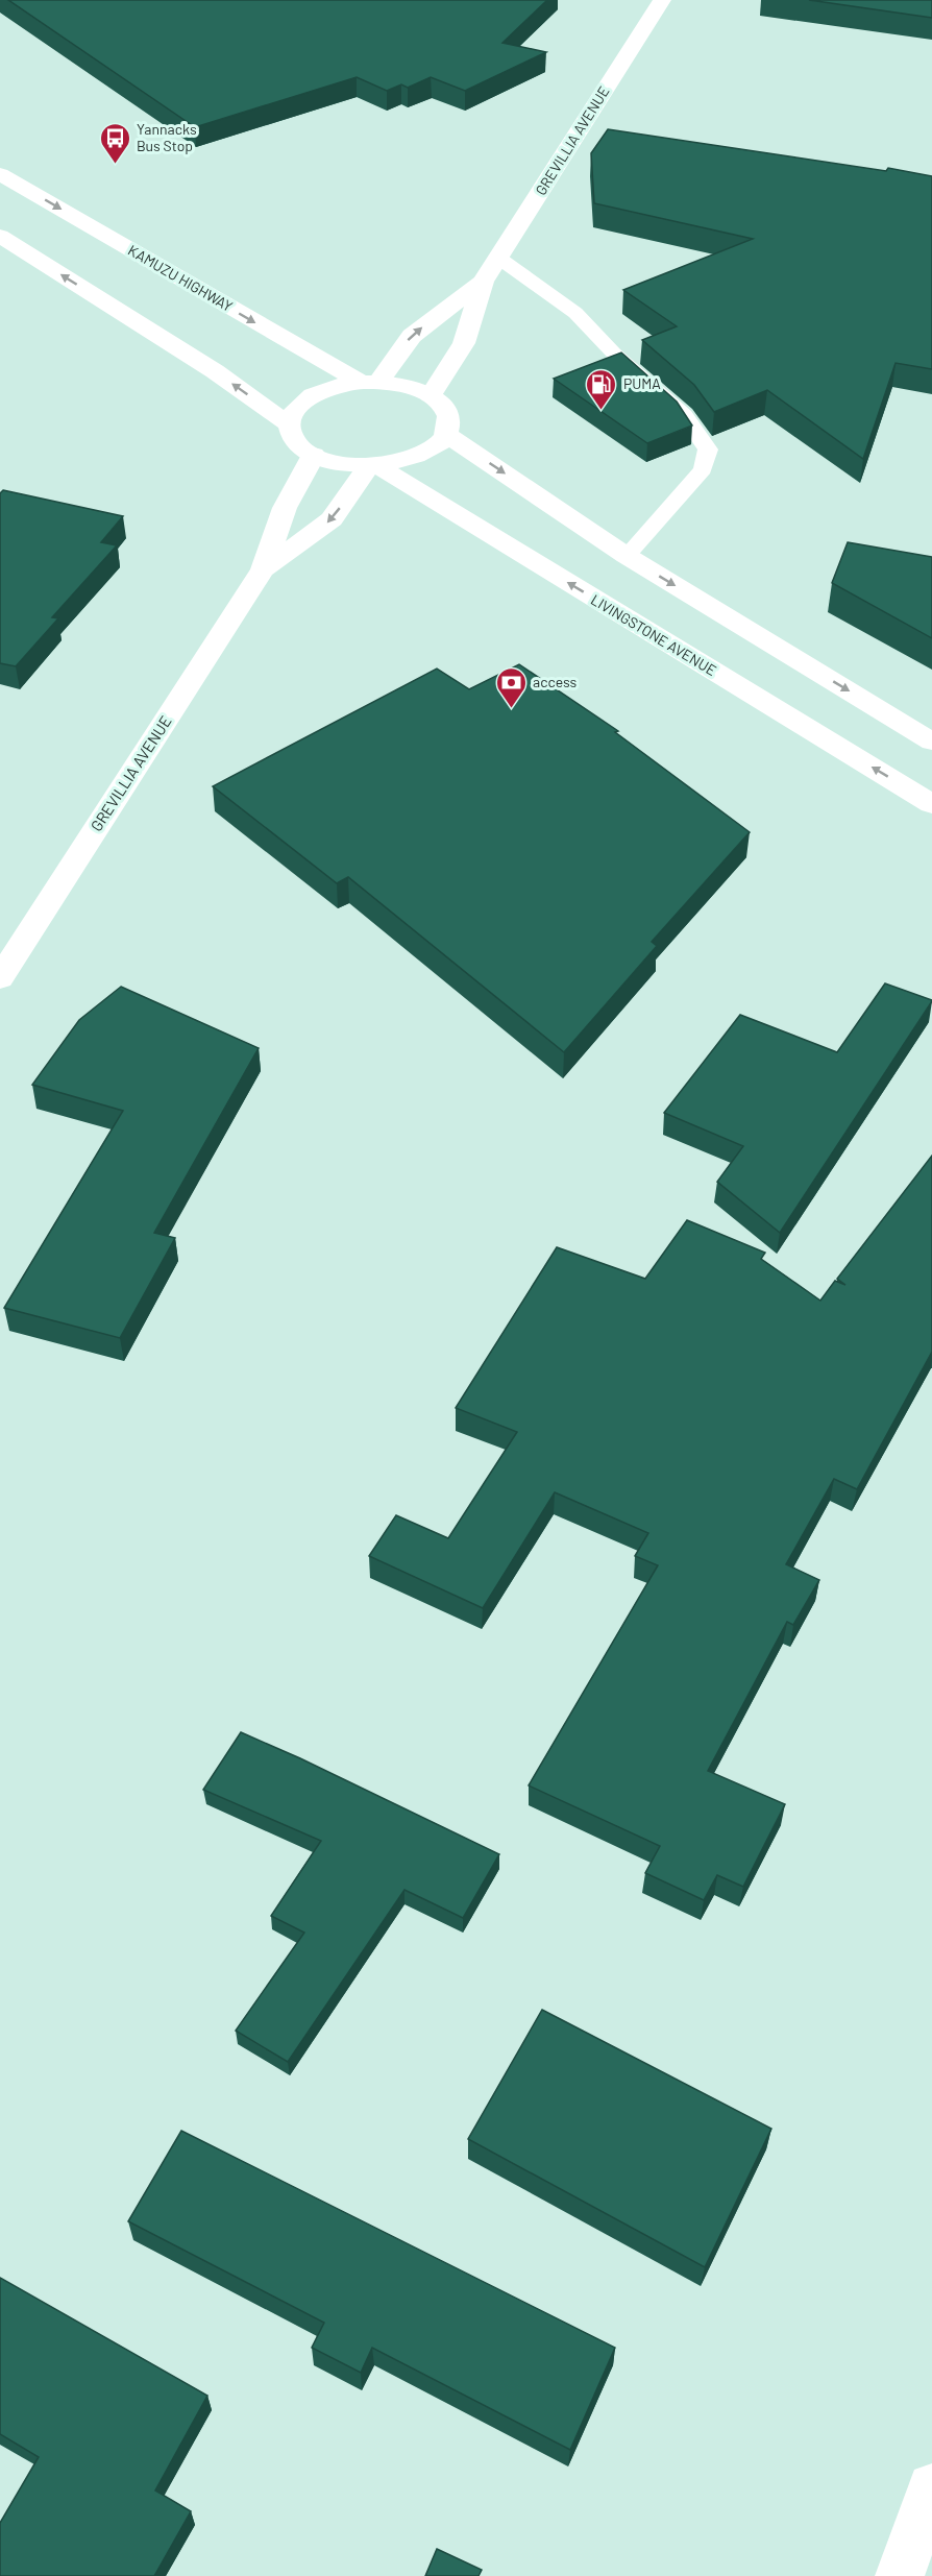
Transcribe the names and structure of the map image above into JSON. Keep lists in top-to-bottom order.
{
  "streets": {
    "main road": ["GREVILLIA AVENUE", "KAMUZU HIGHWAY", "LIVINGSTONE AVENUE"]
  },
  "crossings": [
    ["GREVILLIA AVENUE", "KAMUZU HIGHWAY"]
  ],
  "places": {
    "bus stop": ["Yannacks Bus Stop"],
    "fuel station": ["PUMA"],
    "bank": ["access"]
  }
}
